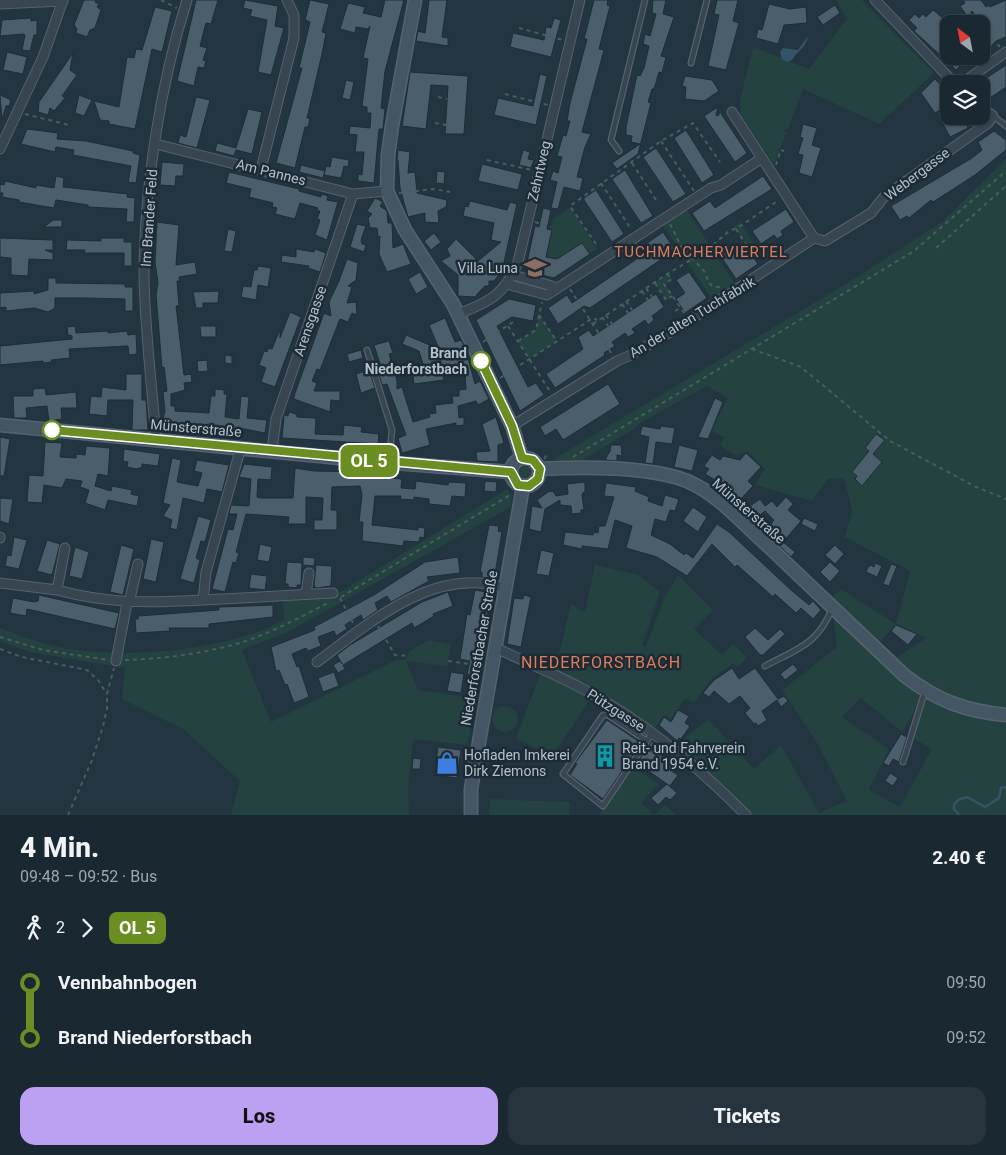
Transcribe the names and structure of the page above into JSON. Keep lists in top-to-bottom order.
{
  "streets": {
    "street": [
      "Zehntweg",
      "Am Pannes",
      "Webergasse",
      "Im Brander Feld",
      "An der alten Tuchfabrik",
      "Arensgasse",
      "Münsterstraße",
      "Niederforstbacher Straße",
      "Pützgasse"
    ]
  },
  "crossings": [
    ["Am Pannes", "Im Brander Feld"],
    ["Am Pannes", "Arensgasse"],
    ["Webergasse", "An der alten Tuchfabrik"],
    ["Im Brander Feld", "Münsterstraße"],
    ["Arensgasse", "Münsterstraße"],
    ["Münsterstraße", "Niederforstbacher Straße"],
    ["Niederforstbacher Straße", "Pützgasse"]
  ],
  "districts": ["TUCHMACHERVIERTEL", "NIEDERFORSTBACH"],
  "places": {
    "school or university": ["Villa Luna"],
    "other": ["Brand Niederforstbach"],
    "building": ["Reit- und Fahrverein Brand 1954 e.V."],
    "shop": ["Hofladen Imkerei Dirk Ziemons"]
  },
  "north": "top left",
  "page": {
    "on_map": "OL 5",
    "heading": ["4 Min.", "09:48 – 09:52 · Bus", "2.40 €"],
    "legs": ["2", "OL 5"],
    "list": [
      {
        "name": "Vennbahnbogen",
        "value": "09:50"
      },
      {
        "name": "Brand Niederforstbach",
        "value": "09:52"
      }
    ],
    "buttons": ["Los", "Tickets"]
  }
}
